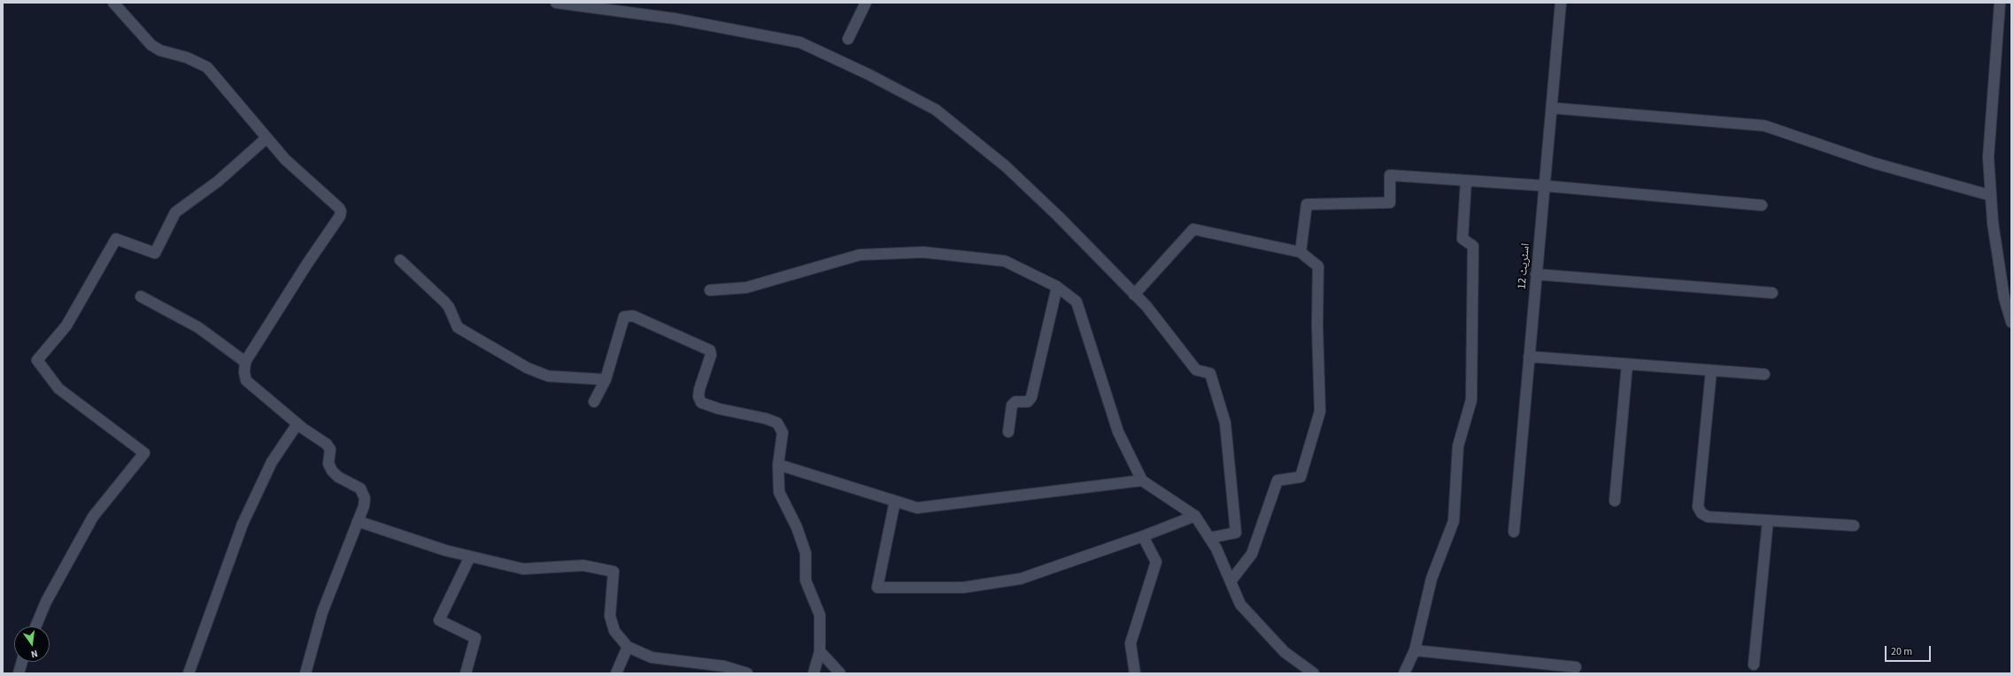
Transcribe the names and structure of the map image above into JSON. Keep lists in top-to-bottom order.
{
  "streets": {
    "street": ["اسٹریٹ 12"]
  },
  "scale_bar": "20 m",
  "north": "bottom"
}
